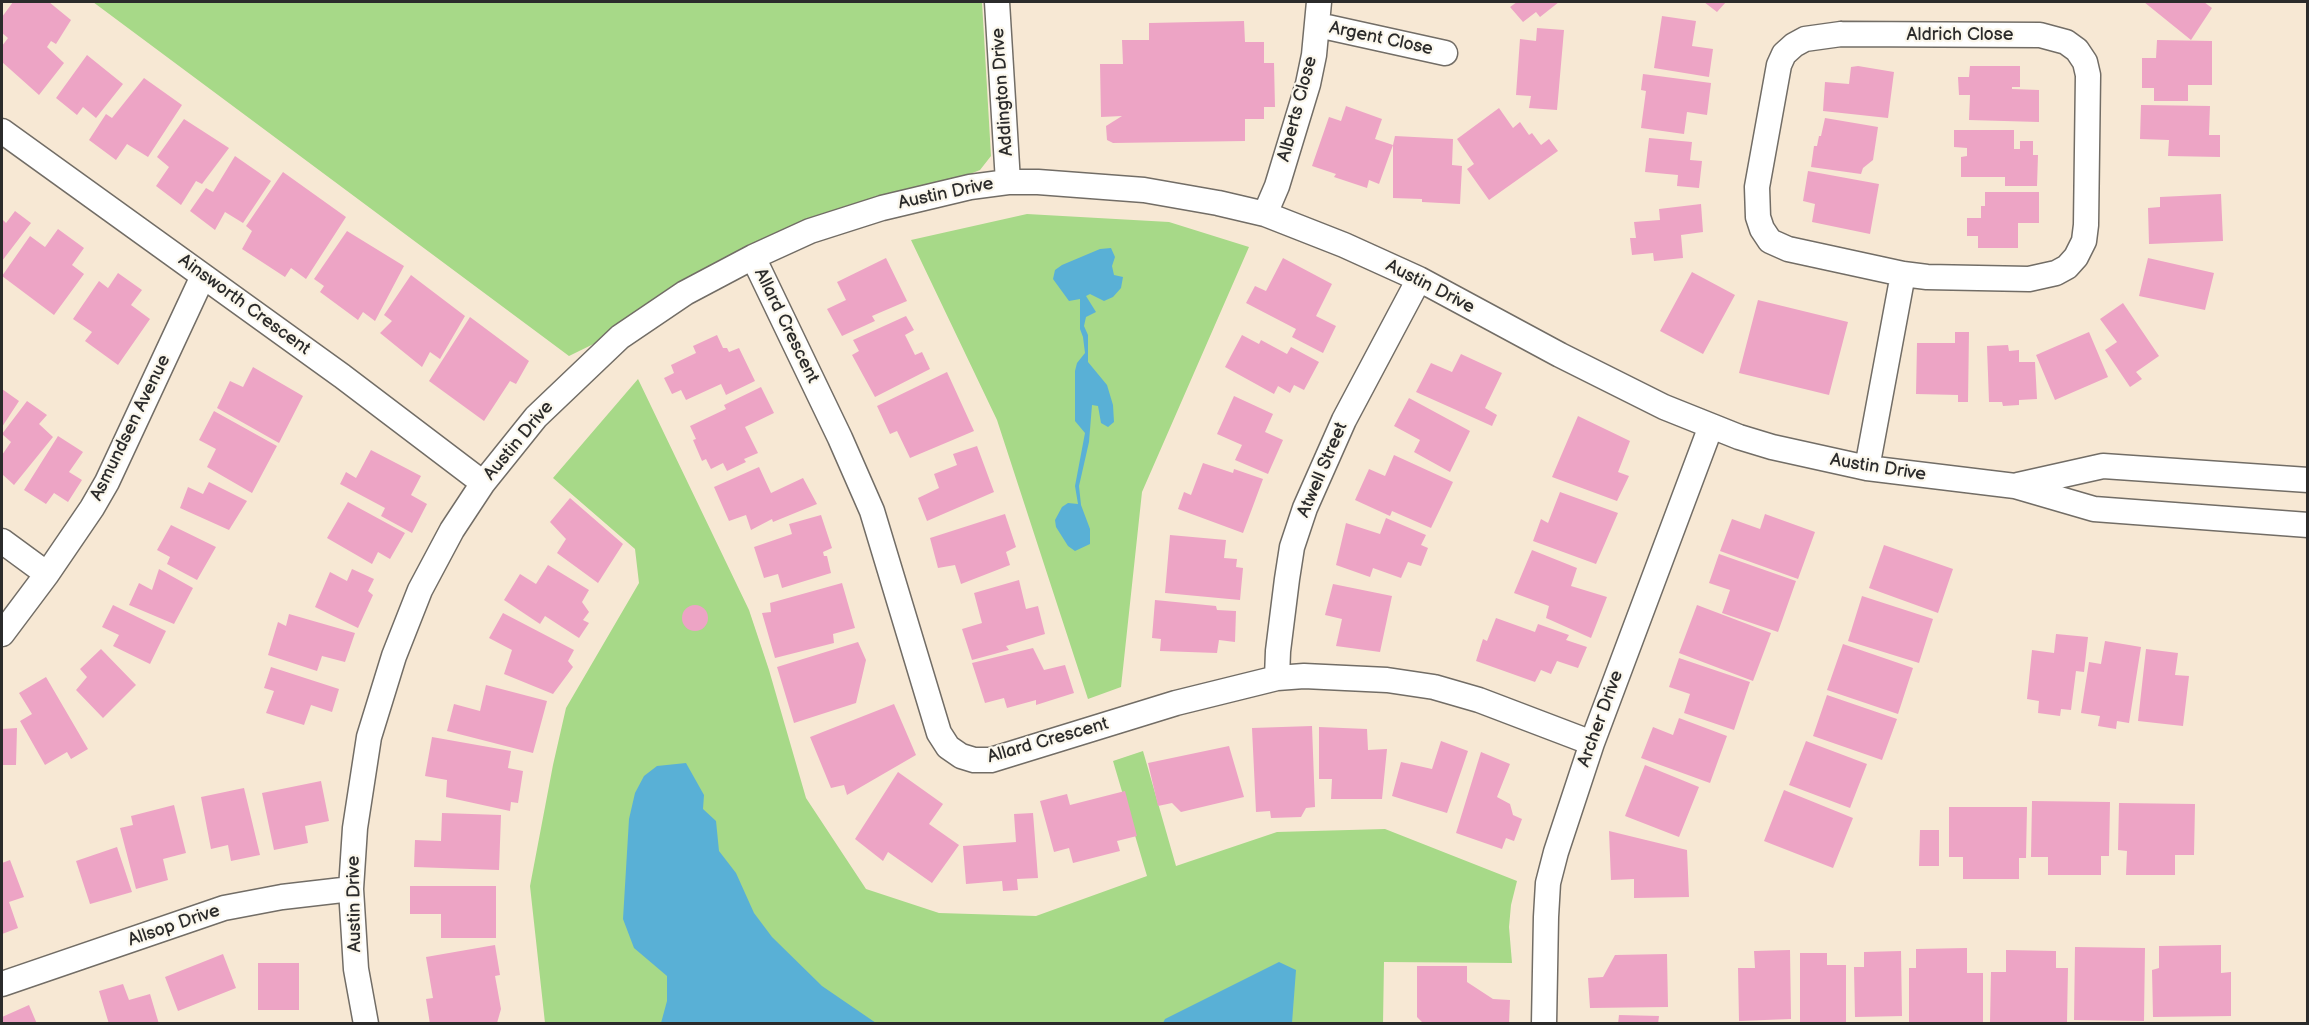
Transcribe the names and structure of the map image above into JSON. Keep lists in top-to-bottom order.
{
  "streets": {
    "street": [
      "Aldrich Close",
      "Argent Close",
      "Addington Drive",
      "Alberts Close",
      "Austin Drive",
      "Ainsworth Crescent",
      "Allard Crescent",
      "Asmundsen Avenue",
      "Atwell Street",
      "Archer Drive",
      "Allsop Drive"
    ]
  },
  "crossings": [
    ["Argent Close", "Alberts Close"],
    ["Addington Drive", "Austin Drive"],
    ["Alberts Close", "Austin Drive"],
    ["Austin Drive", "Ainsworth Crescent"],
    ["Austin Drive", "Allard Crescent"],
    ["Austin Drive", "Atwell Street"],
    ["Austin Drive", "Archer Drive"],
    ["Austin Drive", "Allsop Drive"],
    ["Ainsworth Crescent", "Asmundsen Avenue"],
    ["Allard Crescent", "Atwell Street"],
    ["Allard Crescent", "Archer Drive"]
  ]
}
